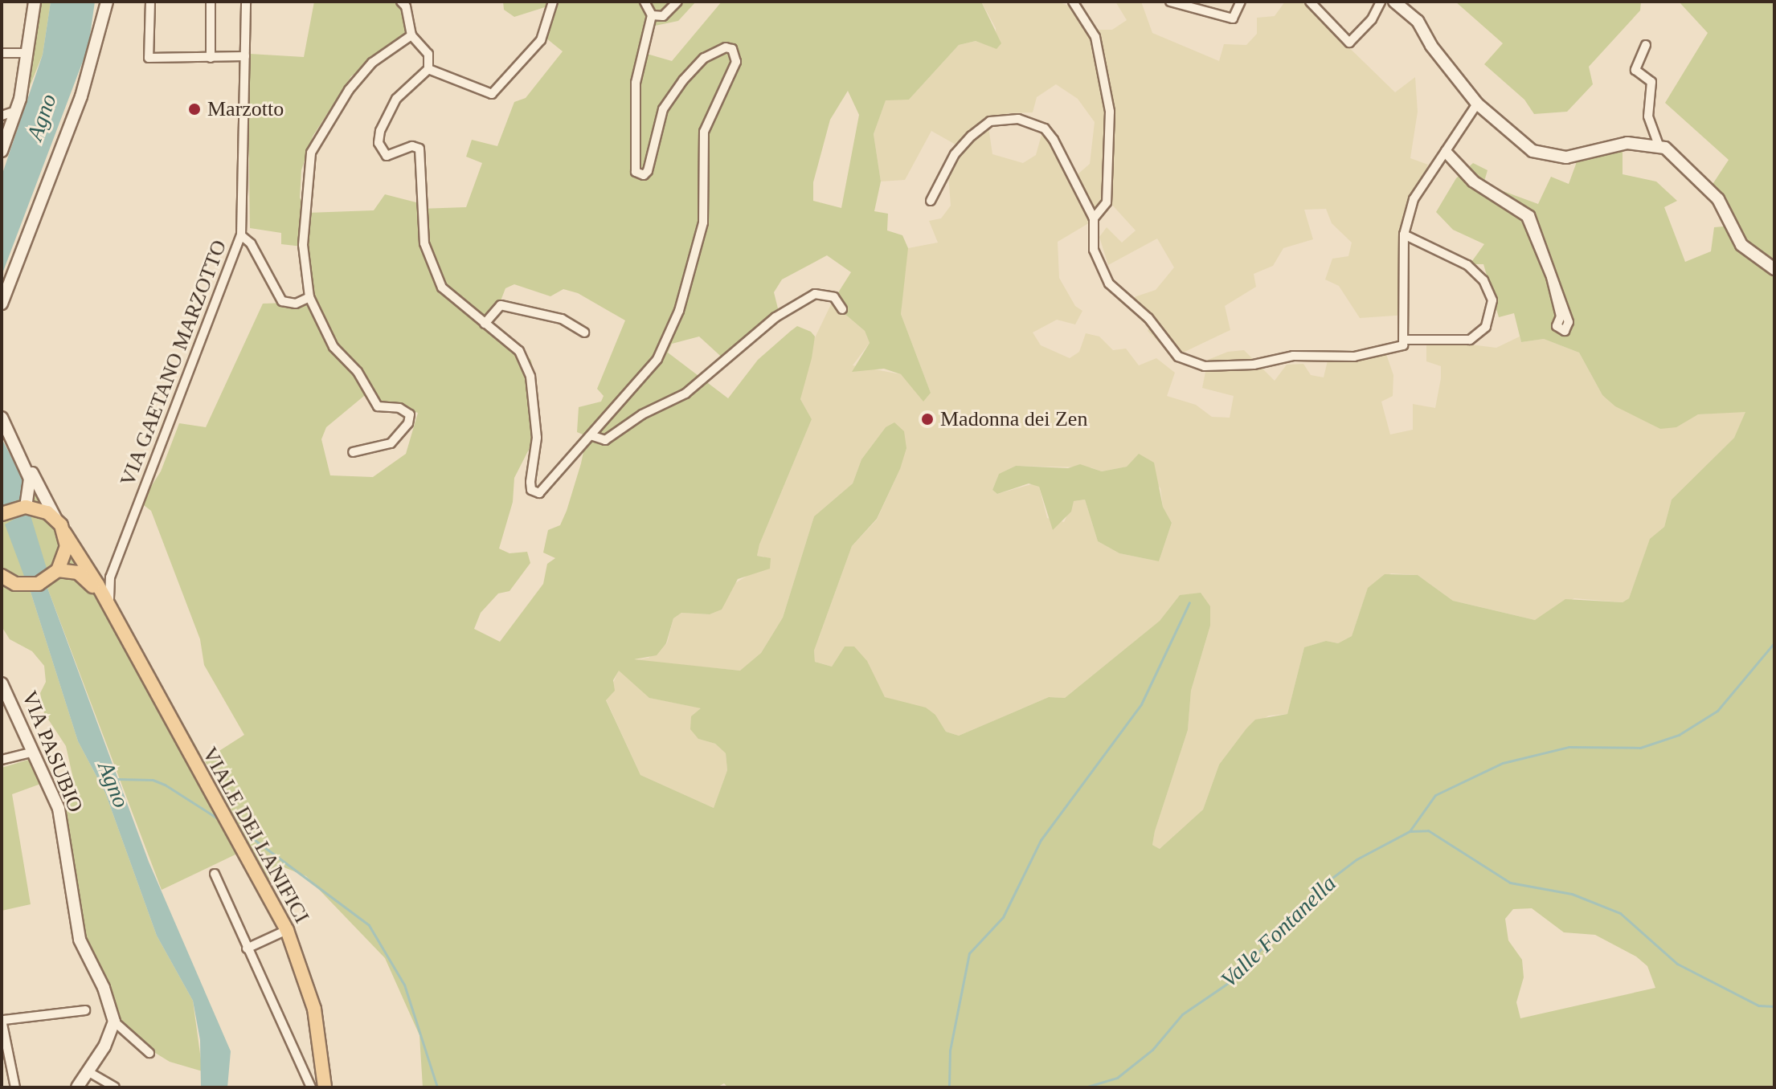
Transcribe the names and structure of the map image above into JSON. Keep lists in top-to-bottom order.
{
  "streets": {
    "main road": ["VIA PASUBIO", "VIALE DEI LANIFICI"],
    "street": ["VIA GAETANO MARZOTTO"]
  },
  "crossings": [
    ["VIA GAETANO MARZOTTO", "VIALE DEI LANIFICI"]
  ],
  "water": ["Agno", "Valle Fontanella"],
  "places": ["Marzotto", "Madonna dei Zen"]
}
